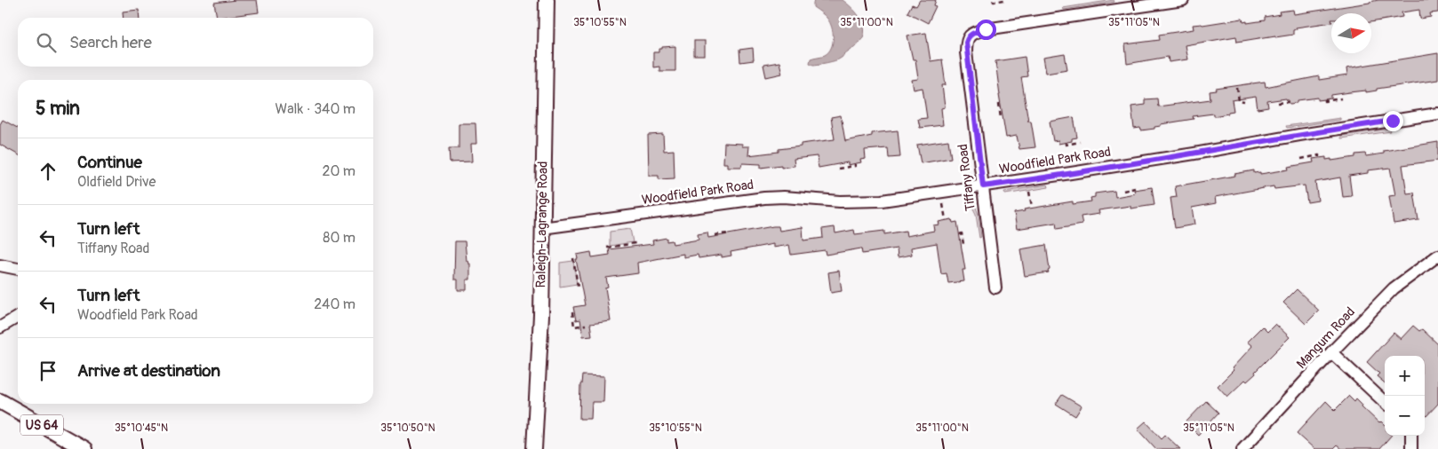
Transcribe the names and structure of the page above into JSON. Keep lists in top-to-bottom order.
{
  "streets": {
    "main road": ["Raleigh-Lagrange Road", "US 64"],
    "street": ["Woodfield Park Road", "Tiffany Road", "Mangum Road"]
  },
  "crossings": [
    ["Woodfield Park Road", "Tiffany Road"],
    ["Woodfield Park Road", "Raleigh-Lagrange Road"]
  ],
  "north": "right",
  "page": {
    "search": "Search here",
    "heading": ["5 min", "Walk · 340 m"],
    "list": [
      ["Continue", "Oldfield Drive", "20 m"],
      ["Turn left", "Tiffany Road", "80 m"],
      ["Turn left", "Woodfield Park Road", "240 m"],
      "Arrive at destination"
    ],
    "map_buttons": ["+", "−"]
  },
  "coordinates": [
    "35°10'55\"N",
    "35°11'00\"N",
    "35°11'05\"N",
    "35°10'45\"N",
    "35°10'50\"N"
  ]
}
